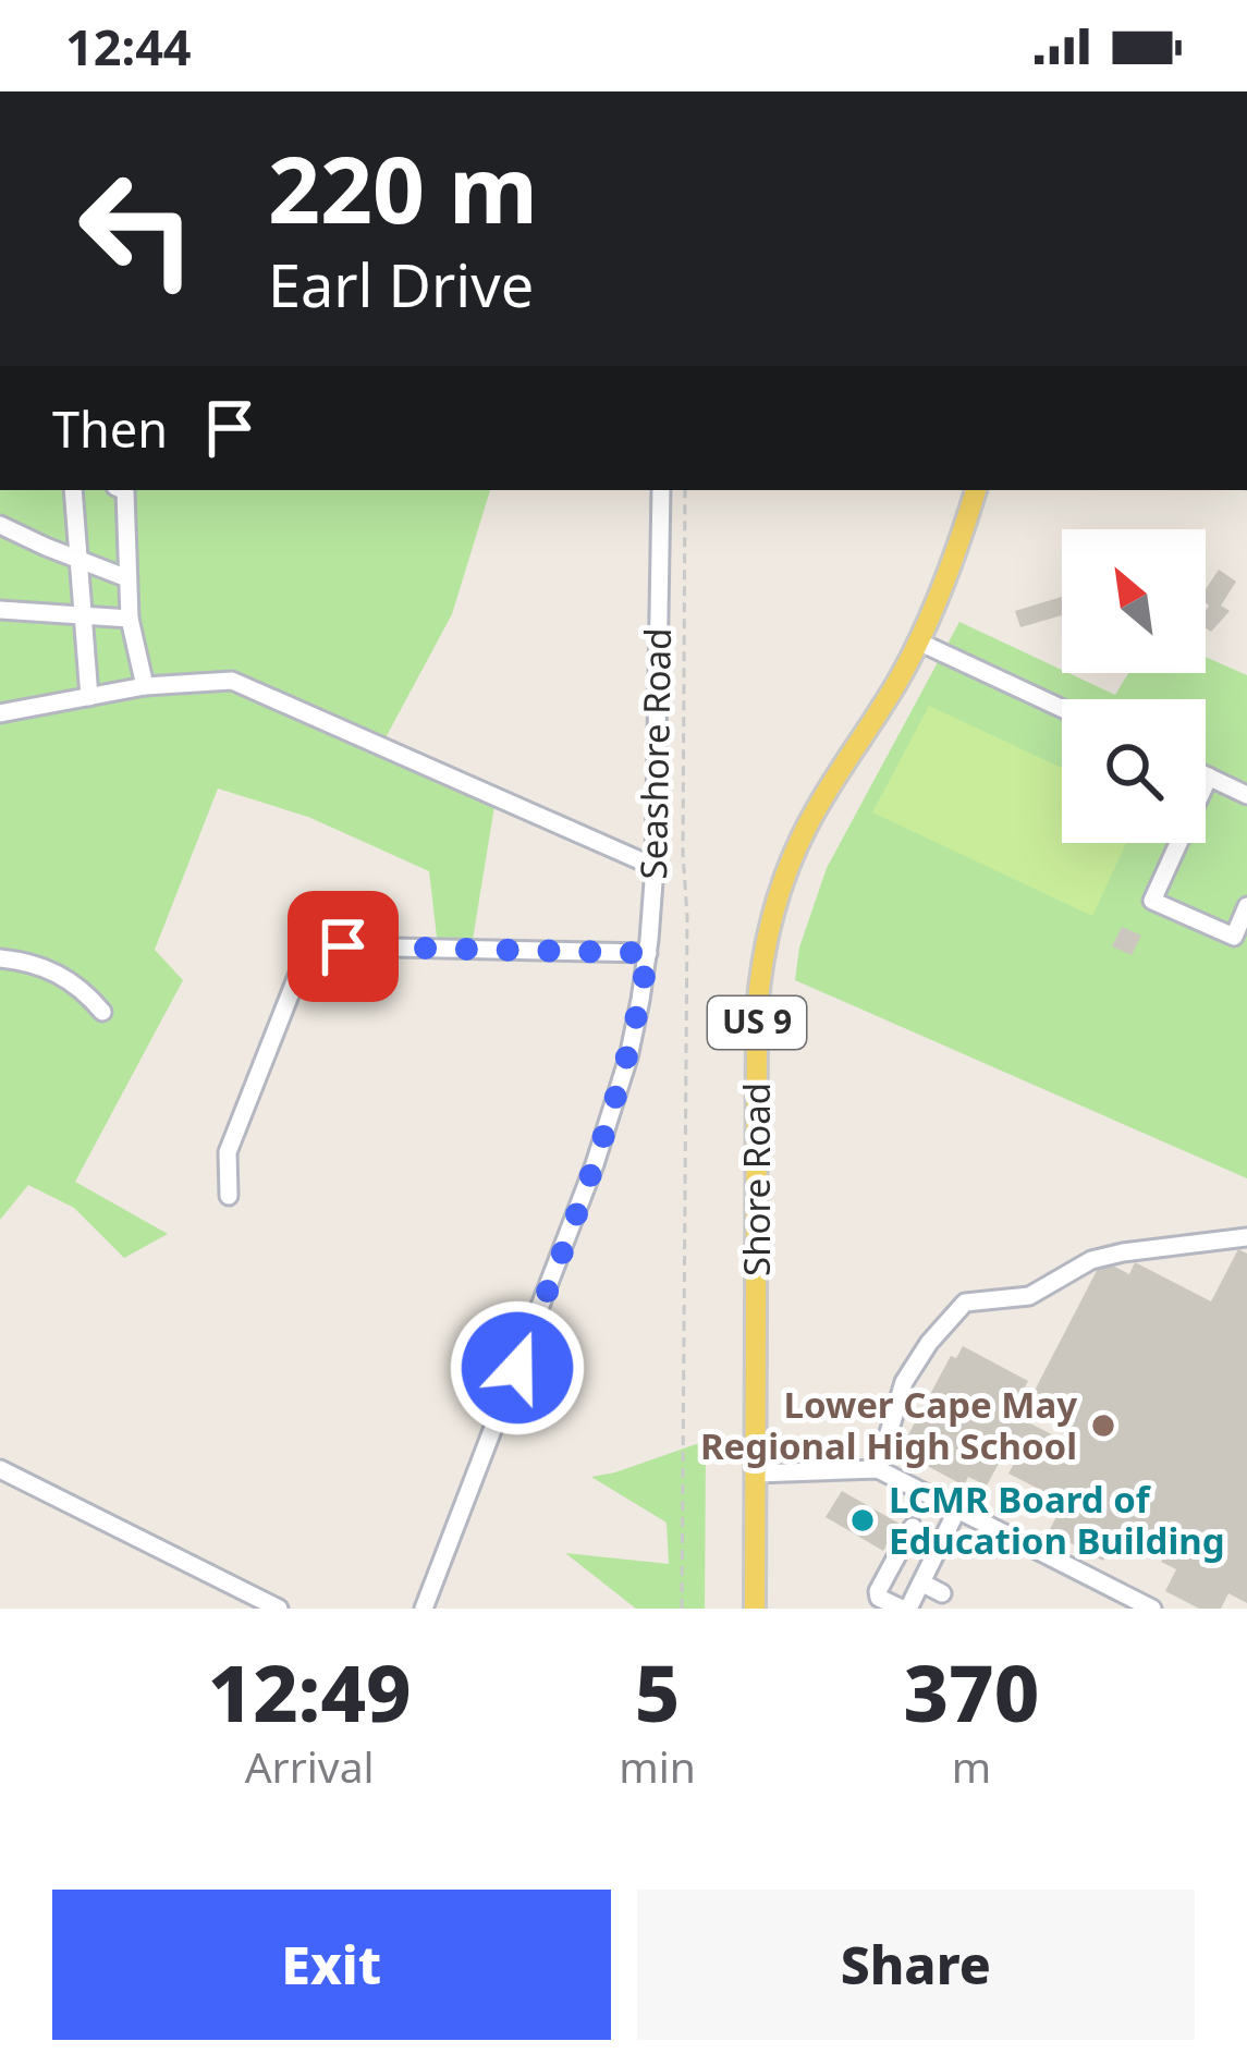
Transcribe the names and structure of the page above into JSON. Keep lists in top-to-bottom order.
{
  "streets": {
    "main road": ["US 9", "Shore Road"],
    "street": ["Seashore Road"]
  },
  "places": ["Lower Cape May Regional High School", "LCMR Board of Education Building"],
  "north": "top left",
  "page": {
    "status": "12:44",
    "turn": ["220 m", "Earl Drive"],
    "then": "Then",
    "eta": [
      "12:49",
      "Arrival",
      "5",
      "min",
      "370",
      "m"
    ],
    "buttons": ["Exit", "Share"]
  }
}
